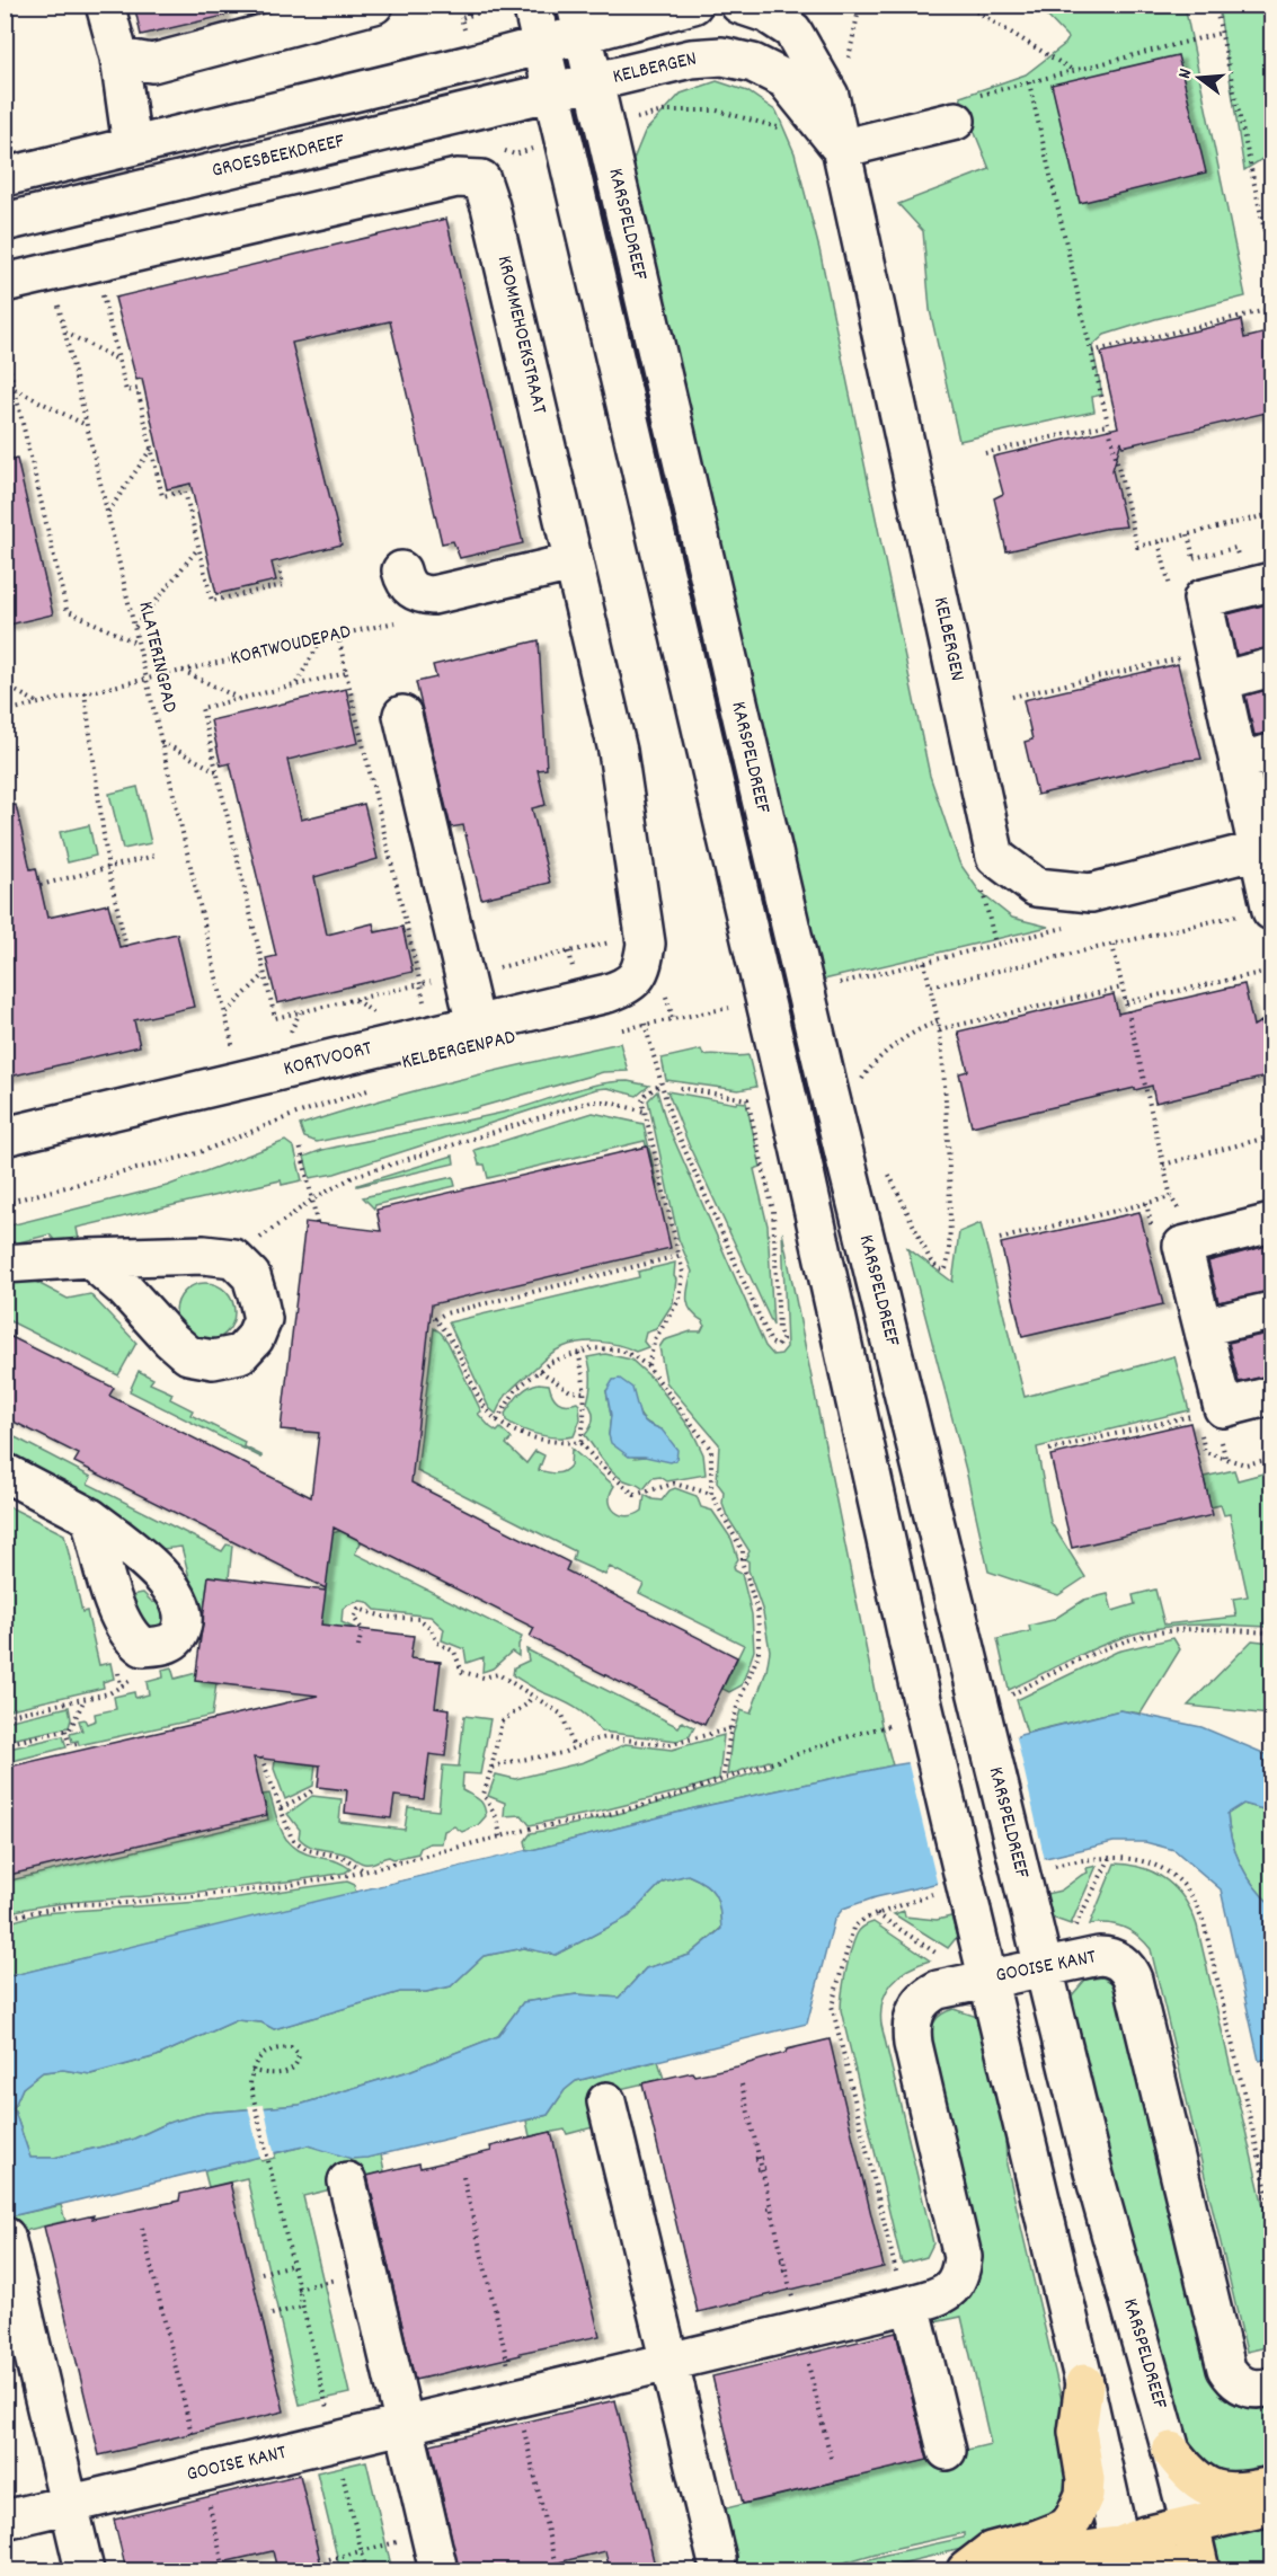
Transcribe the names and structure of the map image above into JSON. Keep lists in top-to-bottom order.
{
  "streets": {
    "main road": ["KARSPELDREEF"],
    "street": [
      "KELBERGEN",
      "GROESBEEKDREEF",
      "KROMMEHOEKSTRAAT",
      "KORTVOORT",
      "GOOISE KANT"
    ],
    "path": ["KORTWOUDEPAD", "KLATERINGPAD", "KELBERGENPAD"]
  },
  "crossings": [
    ["KELBERGEN", "GROESBEEKDREEF"],
    ["KELBERGEN", "KARSPELDREEF"],
    ["GROESBEEKDREEF", "KARSPELDREEF"],
    ["KARSPELDREEF", "GOOISE KANT"],
    ["KROMMEHOEKSTRAAT", "KLATERINGPAD"],
    ["KROMMEHOEKSTRAAT", "KORTVOORT"],
    ["KORTWOUDEPAD", "KLATERINGPAD"]
  ],
  "north": "left"
}
